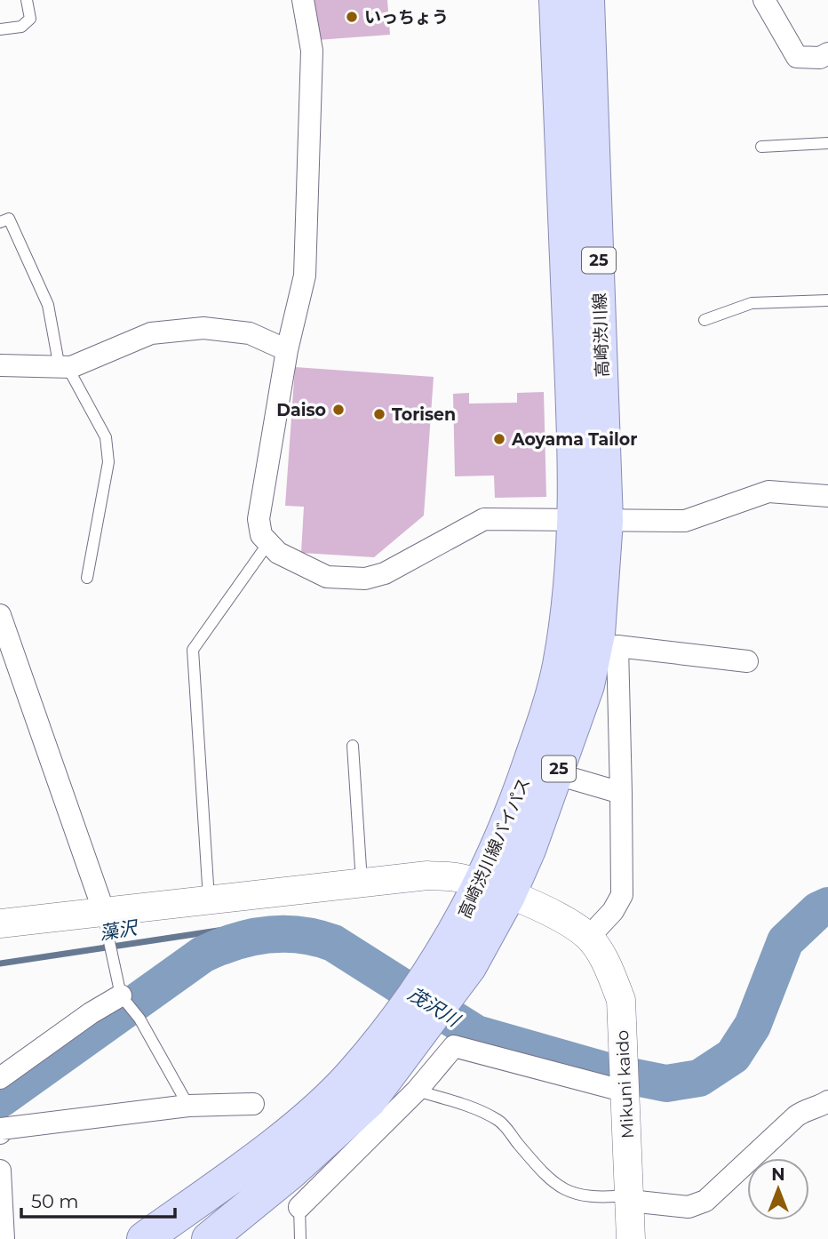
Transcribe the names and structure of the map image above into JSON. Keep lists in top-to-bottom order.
{
  "streets": {
    "main road": ["25", "高崎渋川線", "高崎渋川線バイパス"],
    "street": ["Mikuni kaido"]
  },
  "crossings": [
    ["高崎渋川線", "高崎渋川線バイパス"],
    ["高崎渋川線バイパス", "Mikuni kaido"]
  ],
  "water": ["藻沢", "茂沢川"],
  "places": [
    "いっちょう",
    "Daiso",
    "Torisen",
    "Aoyama Tailor"
  ],
  "scale_bar": "50 m",
  "north": "top"
}
